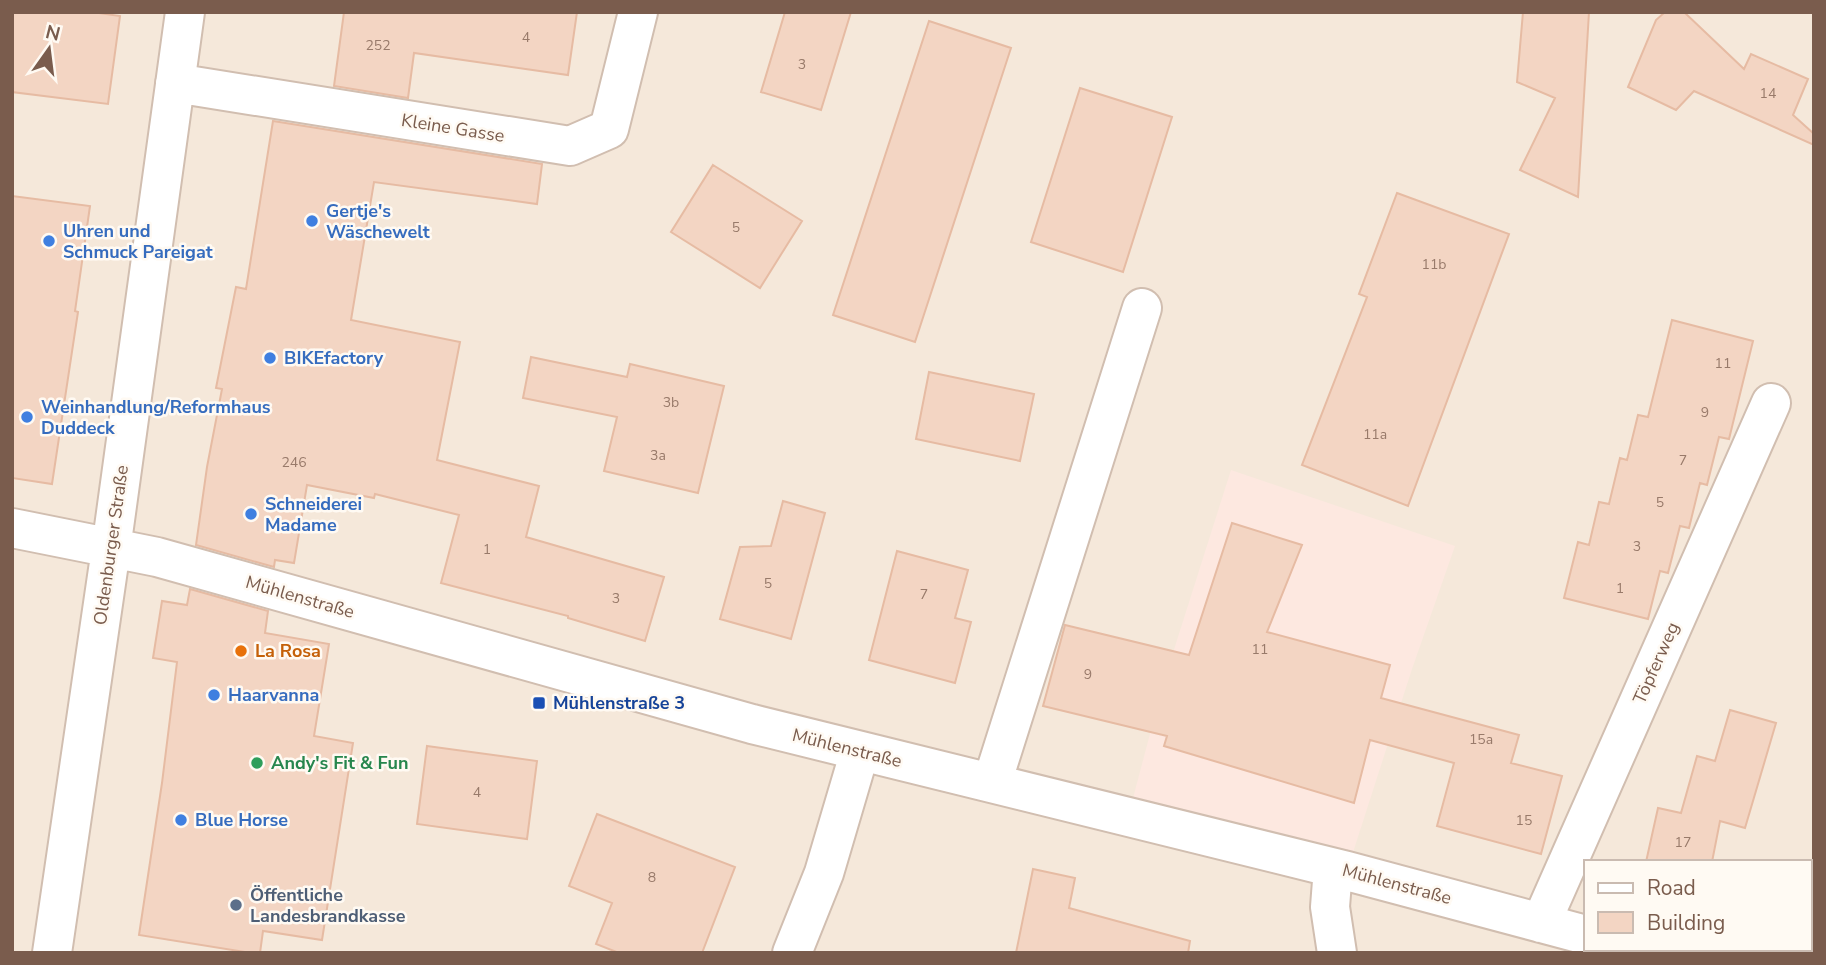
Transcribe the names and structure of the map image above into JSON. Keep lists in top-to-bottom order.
{
  "streets": {
    "street": [
      "Kleine Gasse",
      "Oldenburger Straße",
      "Mühlenstraße",
      "Töpferweg"
    ]
  },
  "crossings": [
    ["Kleine Gasse", "Oldenburger Straße"],
    ["Oldenburger Straße", "Mühlenstraße"],
    ["Mühlenstraße", "Töpferweg"]
  ],
  "places": {
    "other": [
      "Gertje's Wäschewelt",
      "Uhren und Schmuck Pareigat",
      "BIKEfactory",
      "Weinhandlung/Reformhaus Duddeck",
      "Schneiderei Madame",
      "La Rosa",
      "Haarvanna",
      "Andy's Fit & Fun",
      "Blue Horse",
      "Öffentliche Landesbrandkasse"
    ],
    "transit": ["Mühlenstraße 3"]
  },
  "house_numbers": [
    "4",
    "252",
    "3",
    "14",
    "5",
    "11b",
    "11",
    "3b",
    "9",
    "11a",
    "3a",
    "7",
    "246",
    "5",
    "3",
    "1",
    "5",
    "1",
    "7",
    "3",
    "11",
    "9",
    "15a",
    "4",
    "15",
    "17",
    "8"
  ],
  "legend": ["Road", "Building"],
  "north": "top"
}
